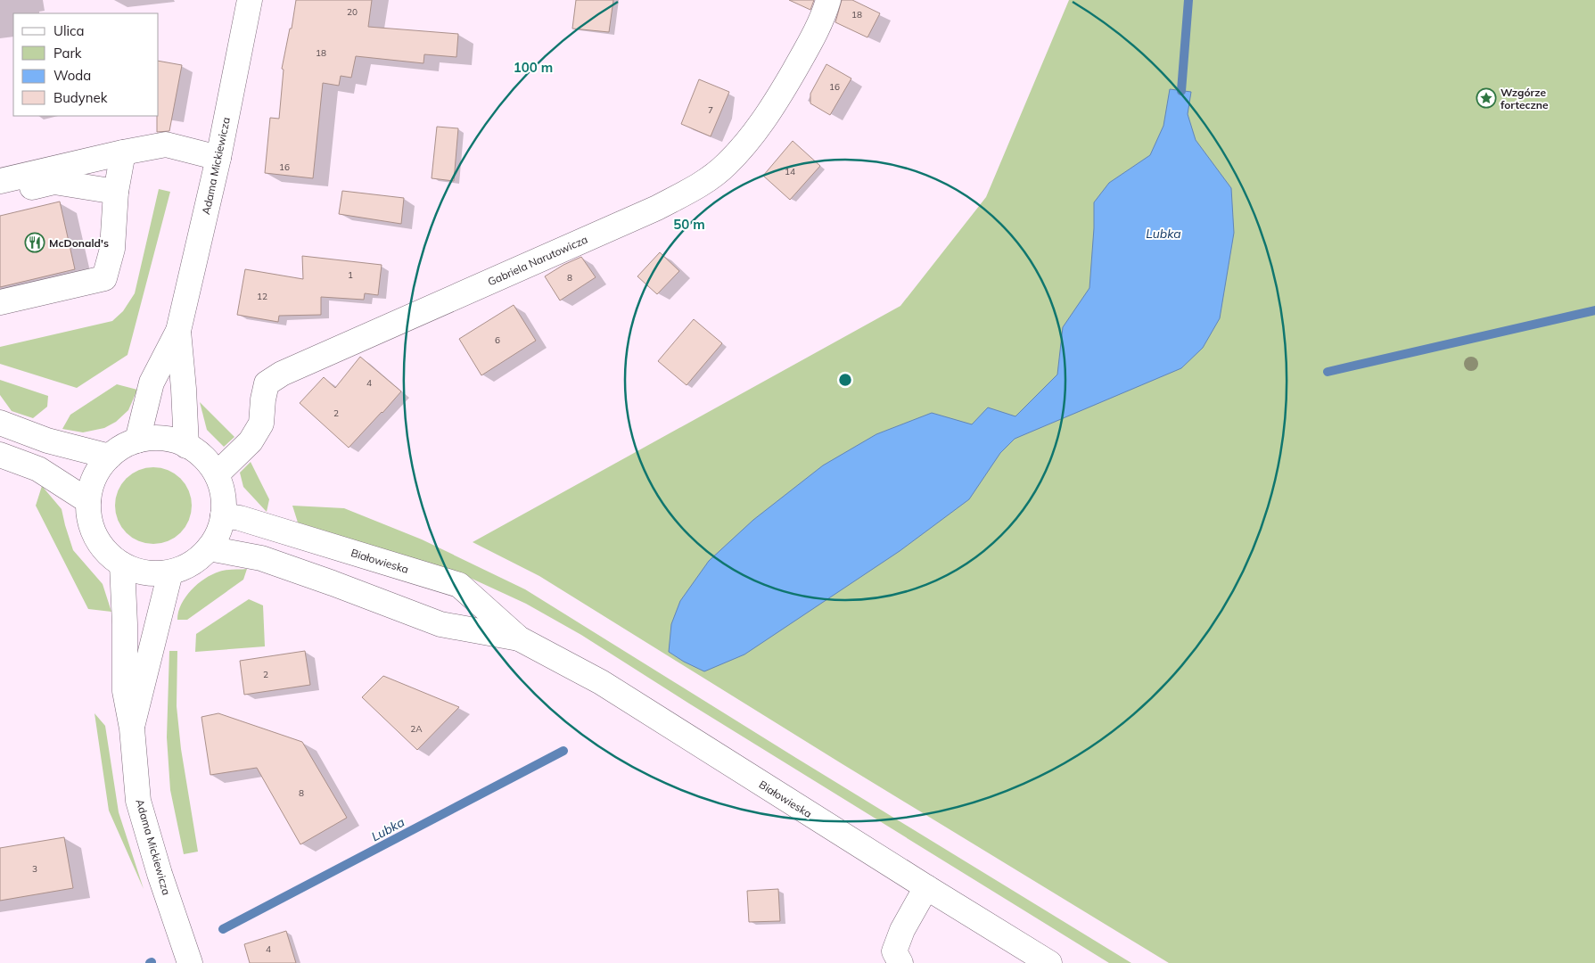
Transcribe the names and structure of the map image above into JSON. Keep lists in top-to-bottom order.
{
  "streets": {
    "main road": ["Adama Mickiewicza", "Gabriela Narutowicza", "Białowieska"]
  },
  "crossings": [
    ["Adama Mickiewicza", "Gabriela Narutowicza"],
    ["Adama Mickiewicza", "Białowieska"],
    ["Gabriela Narutowicza", "Białowieska"]
  ],
  "water": ["Lubka"],
  "places": {
    "place": ["Wzgórze forteczne"],
    "restaurant": ["McDonald's"]
  },
  "house_numbers": [
    "20",
    "18",
    "18",
    "16",
    "7",
    "16",
    "14",
    "1",
    "8",
    "12",
    "6",
    "4",
    "2",
    "2",
    "2A",
    "8",
    "3",
    "4"
  ],
  "legend": [
    "Ulica",
    "Park",
    "Woda",
    "Budynek"
  ],
  "rings": ["100 m", "50 m"]
}
